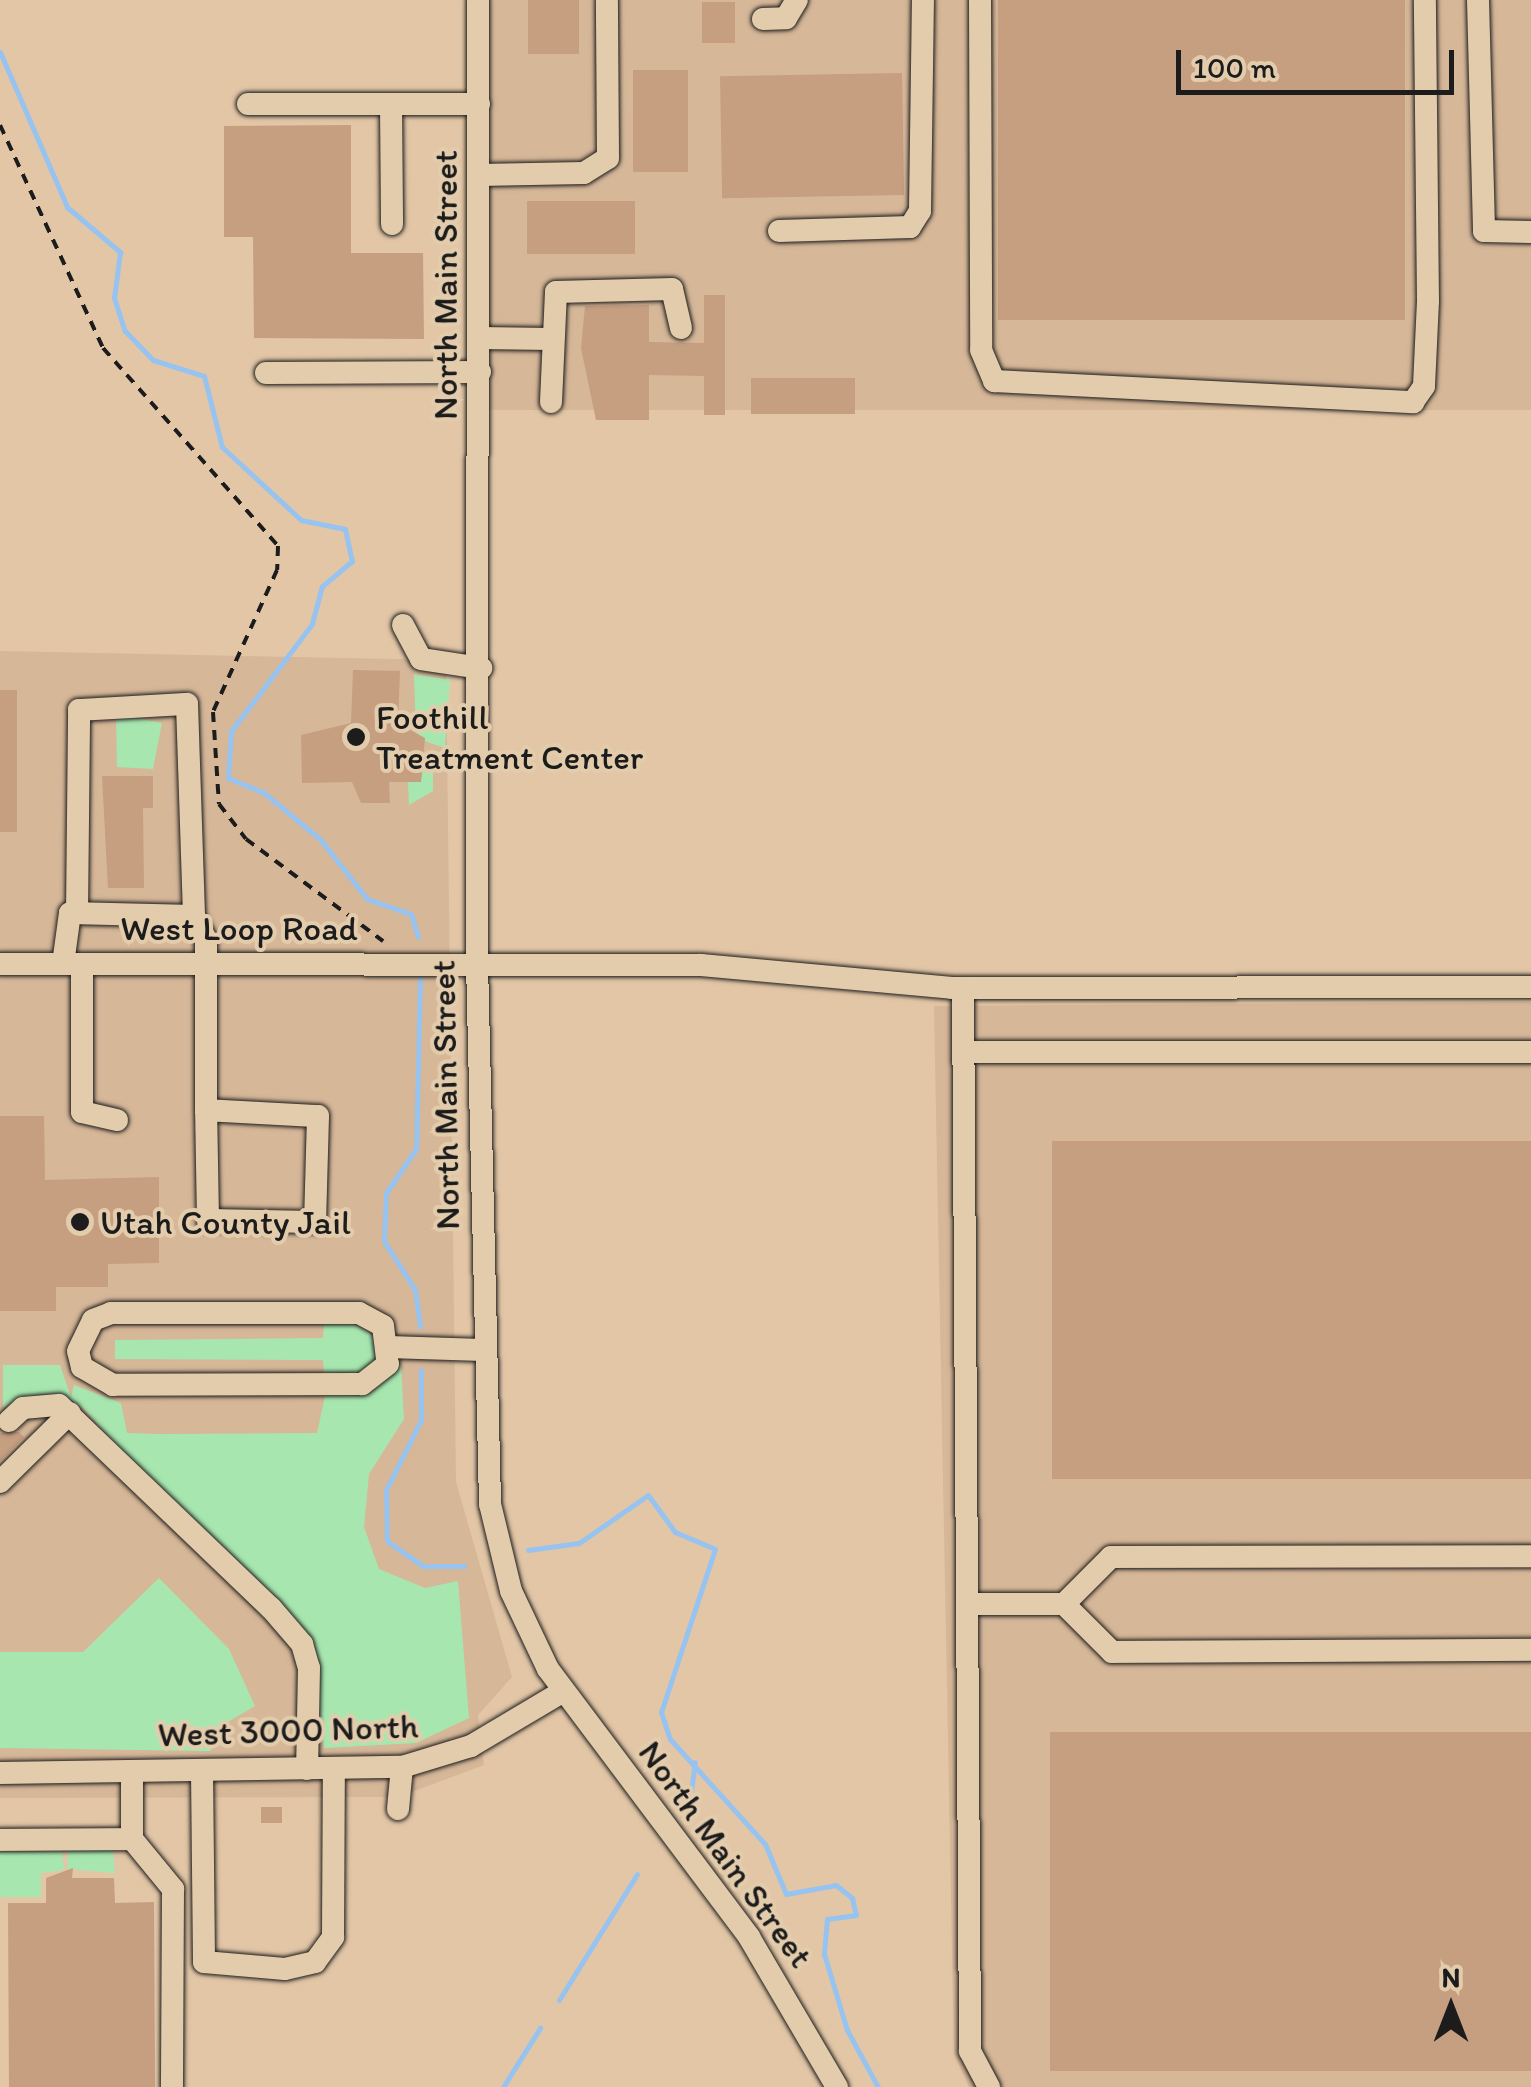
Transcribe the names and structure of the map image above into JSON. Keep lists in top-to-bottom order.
{
  "streets": {
    "street": ["North Main Street", "West Loop Road", "West 3000 North"]
  },
  "crossings": [
    ["North Main Street", "West Loop Road"],
    ["North Main Street", "West 3000 North"]
  ],
  "places": ["Foothill Treatment Center", "Utah County Jail"],
  "scale_bar": "100 m",
  "north": "top"
}
